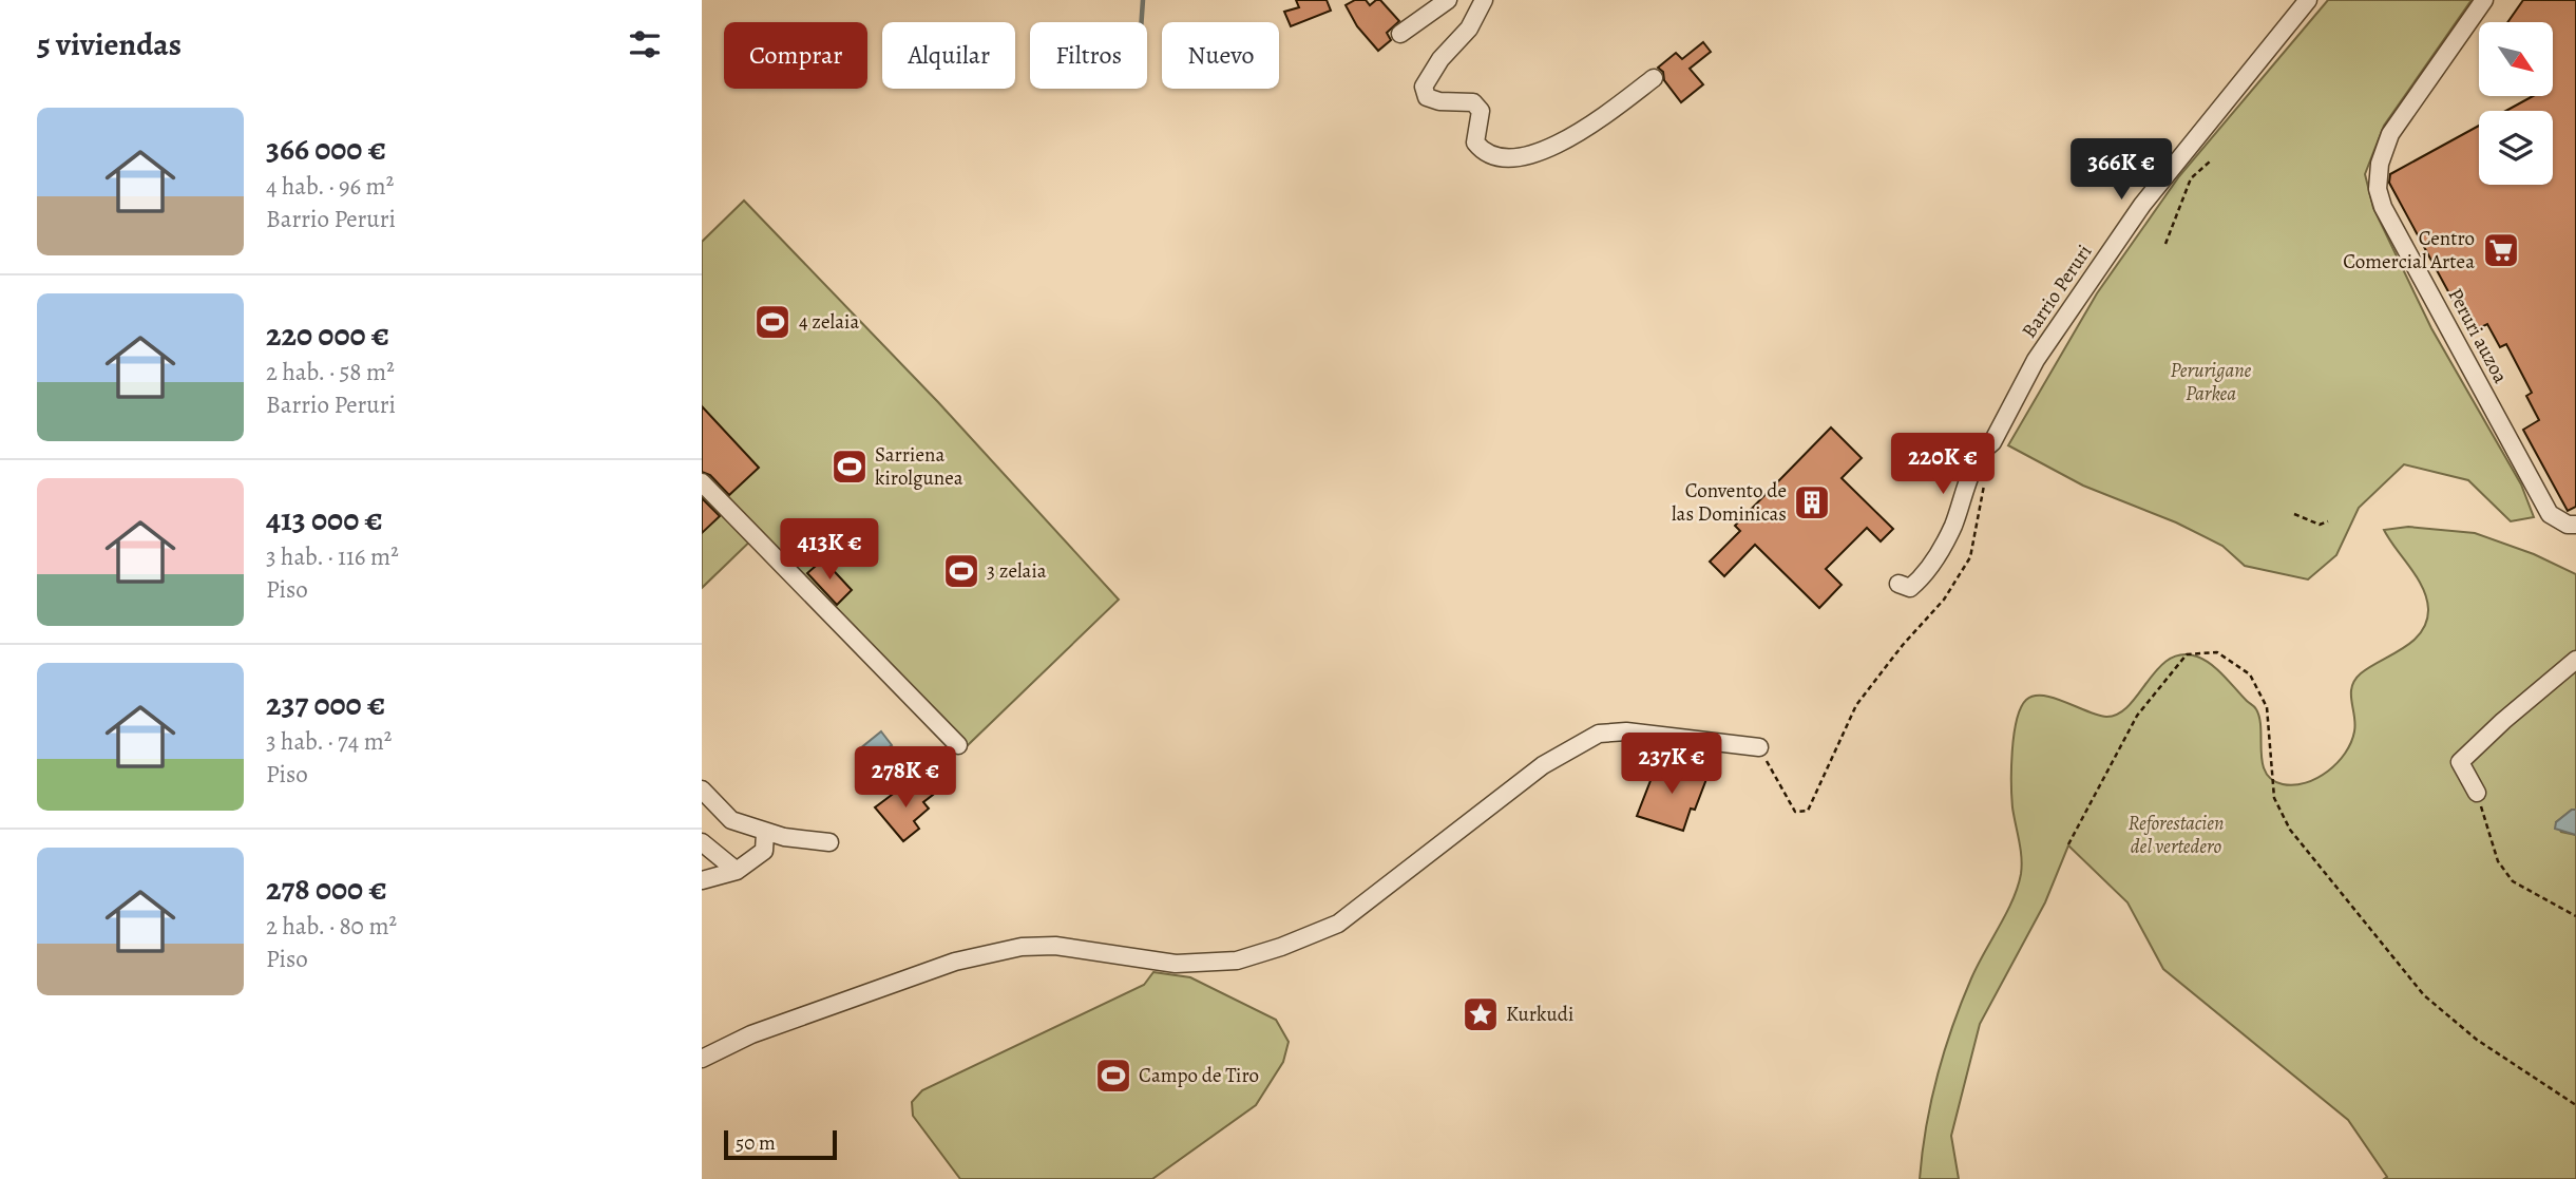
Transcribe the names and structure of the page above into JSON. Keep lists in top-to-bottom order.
{
  "streets": {
    "street": ["Barrio Peruri", "Peruri auzoa"]
  },
  "parks": ["Perurigane Parkea", "Reforestacien del vertedero"],
  "places": {
    "supermarket": ["Centro Comercial Artea"],
    "sports": [
      "4 zelaia",
      "Sarriena kirolgunea",
      "3 zelaia",
      "Campo de Tiro"
    ],
    "building": ["Convento de las Dominicas"],
    "place": ["Kurkudi"]
  },
  "scale_bar": "50 m",
  "north": "bottom right",
  "page": {
    "heading": "5 viviendas",
    "chip": [
      "Comprar",
      "Alquilar",
      "Filtros",
      "Nuevo"
    ],
    "list": [
      {
        "name": "366 000 €",
        "note": "4 hab. · 96 m² · Barrio Peruri"
      },
      {
        "name": "220 000 €",
        "note": "2 hab. · 58 m² · Barrio Peruri"
      },
      {
        "name": "413 000 €",
        "note": "3 hab. · 116 m² · Piso"
      },
      {
        "name": "237 000 €",
        "note": "3 hab. · 74 m² · Piso"
      },
      {
        "name": "278 000 €",
        "note": "2 hab. · 80 m² · Piso"
      }
    ],
    "price": [
      "366K €",
      "220K €",
      "413K €",
      "237K €",
      "278K €"
    ],
    "scale": "50 m"
  }
}
